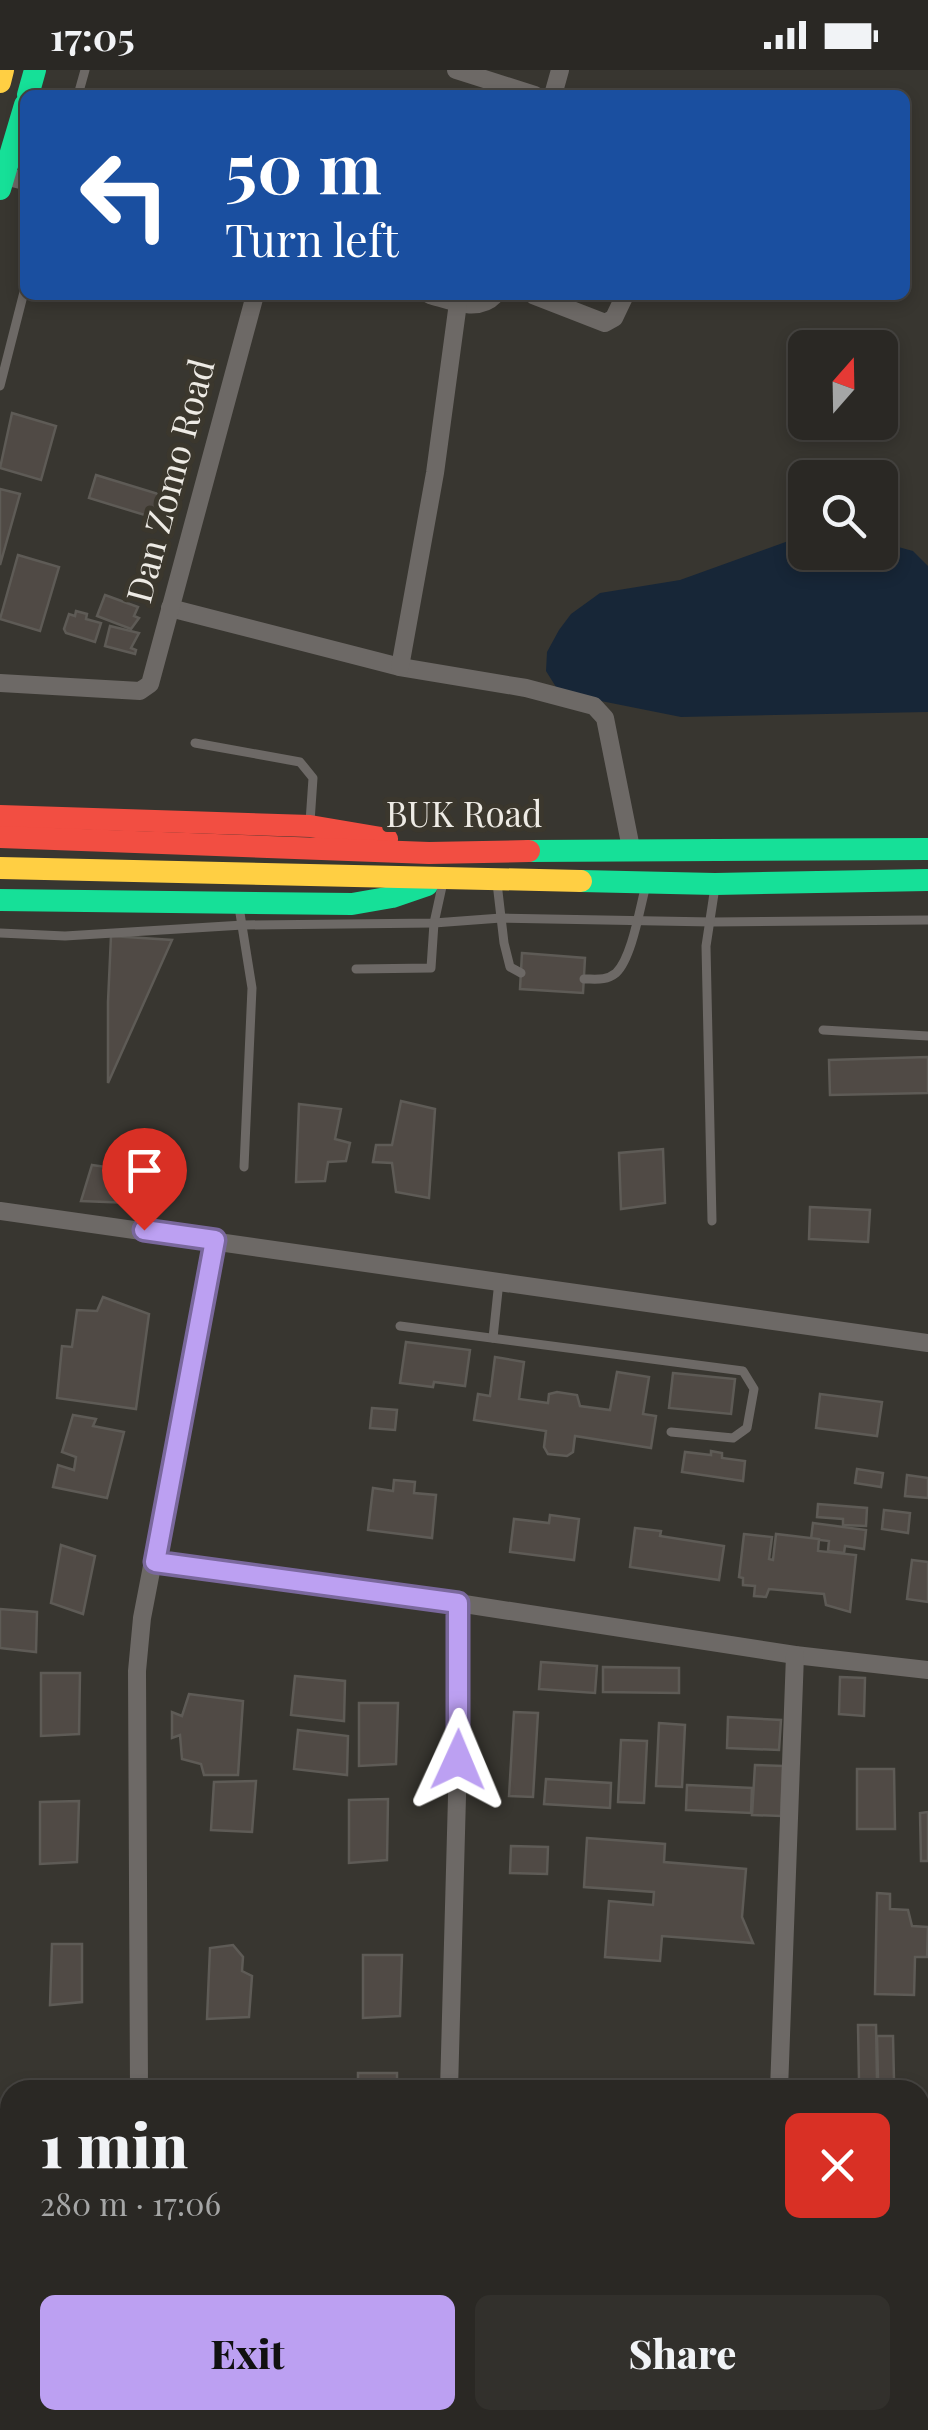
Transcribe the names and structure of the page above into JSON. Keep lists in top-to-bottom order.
{
  "streets": {
    "main road": ["BUK Road"],
    "street": ["Dan Zomo Road"]
  },
  "north": "top",
  "page": {
    "status": "17:05",
    "turn": ["50 m", "Turn left"],
    "heading": ["1 min", "280 m · 17:06"],
    "buttons": ["Exit", "Share"]
  }
}
